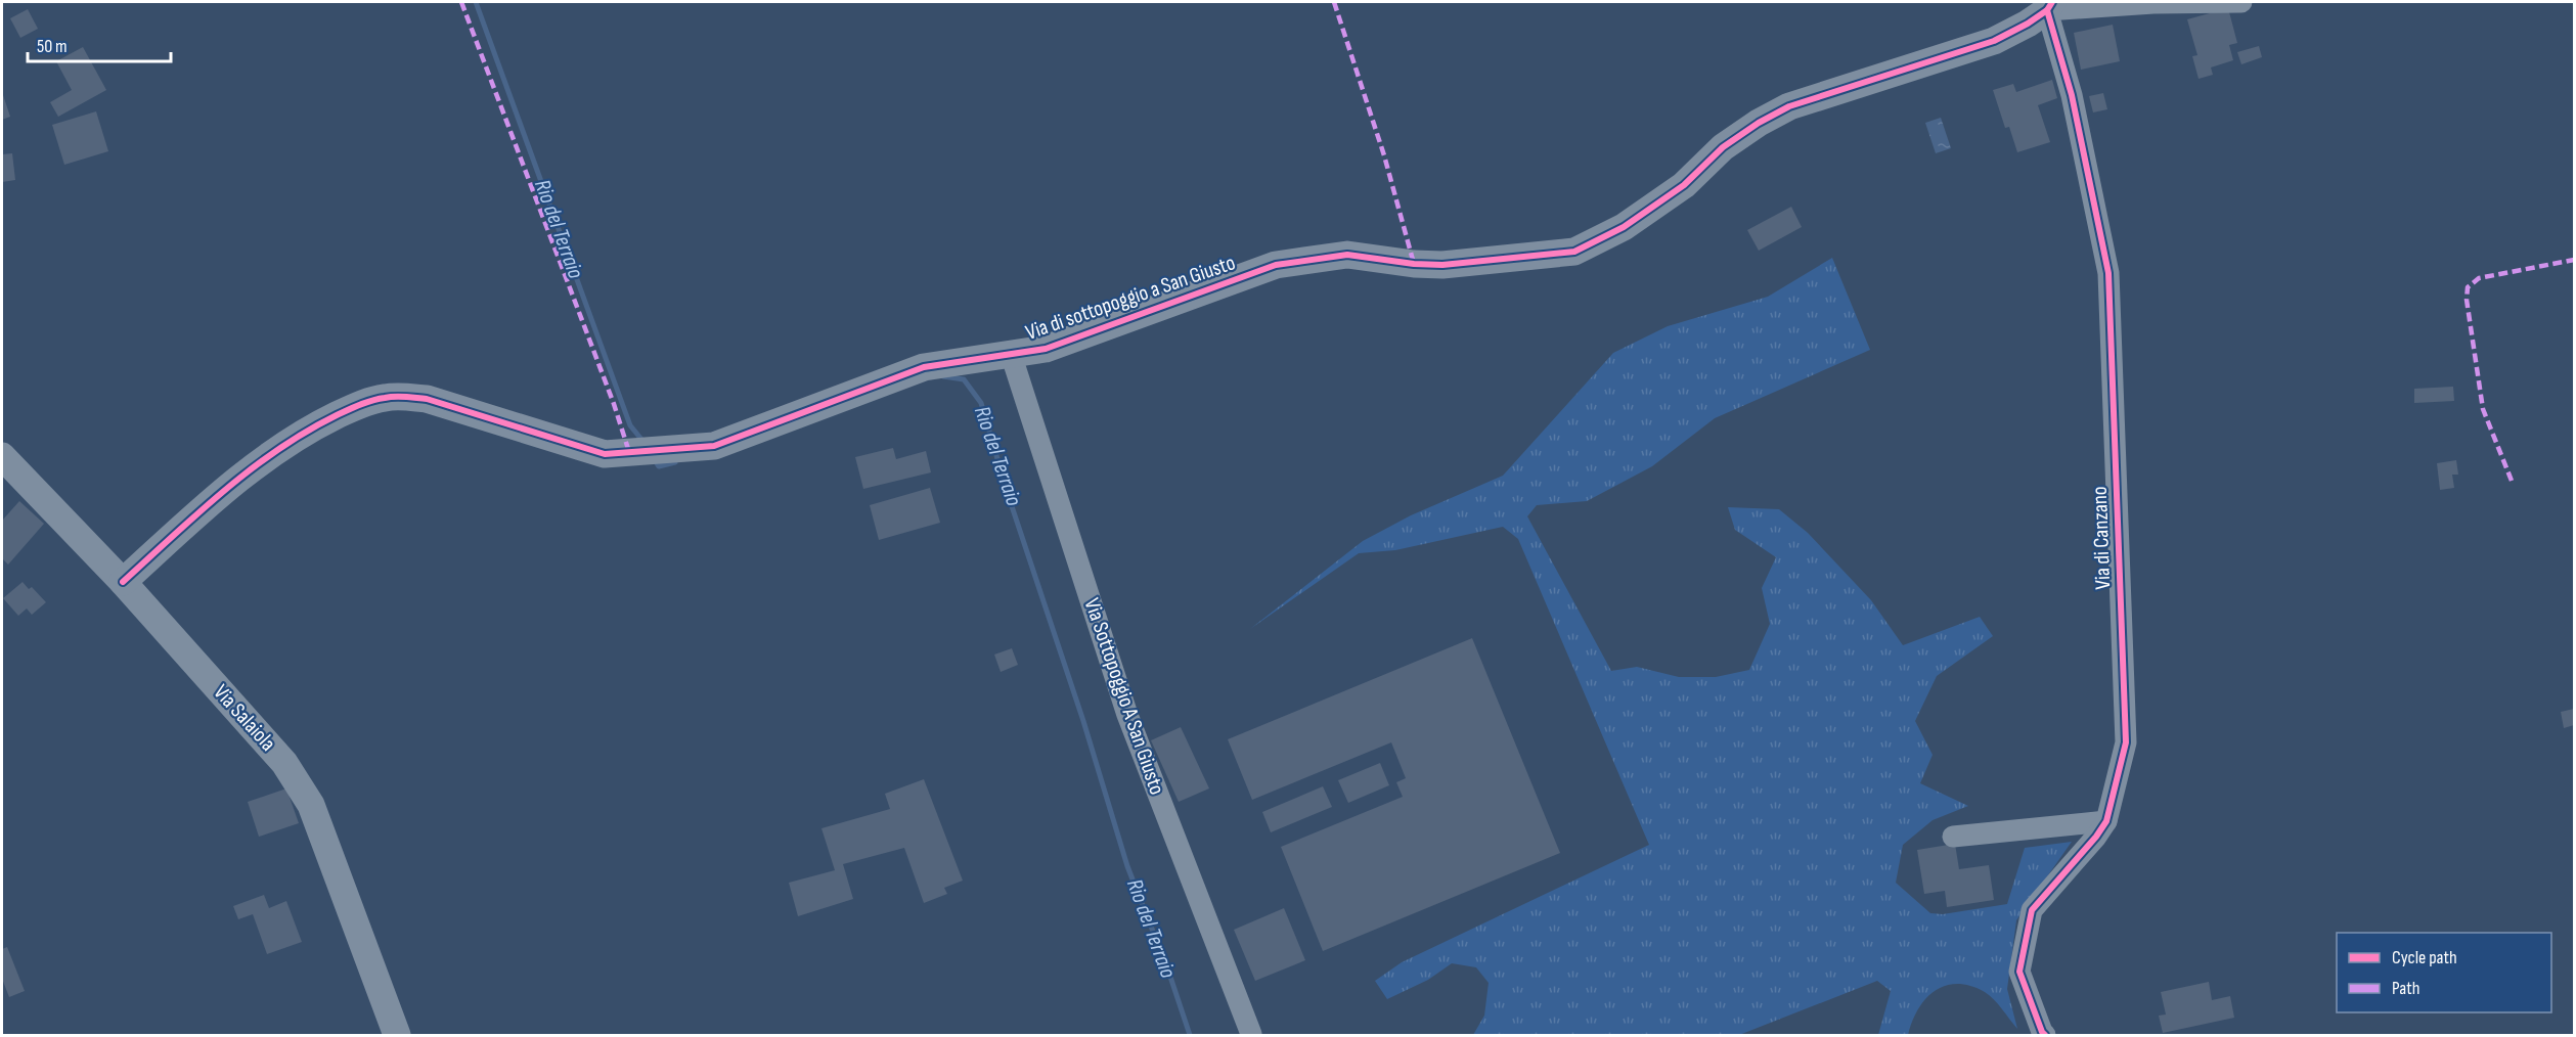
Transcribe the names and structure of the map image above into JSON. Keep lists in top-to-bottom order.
{
  "streets": {
    "street": [
      "Via di sottopoggio a San Giusto",
      "Via di Canzano",
      "Via Sottopoggio A San Giusto",
      "Via Salaiola"
    ]
  },
  "crossings": [
    ["Via di sottopoggio a San Giusto", "Via di Canzano"],
    ["Via di sottopoggio a San Giusto", "Via Sottopoggio A San Giusto"],
    ["Via di sottopoggio a San Giusto", "Via Salaiola"]
  ],
  "water": ["Rio del Terraio"],
  "legend": ["Cycle path", "Path"],
  "scale_bar": "50 m"
}
